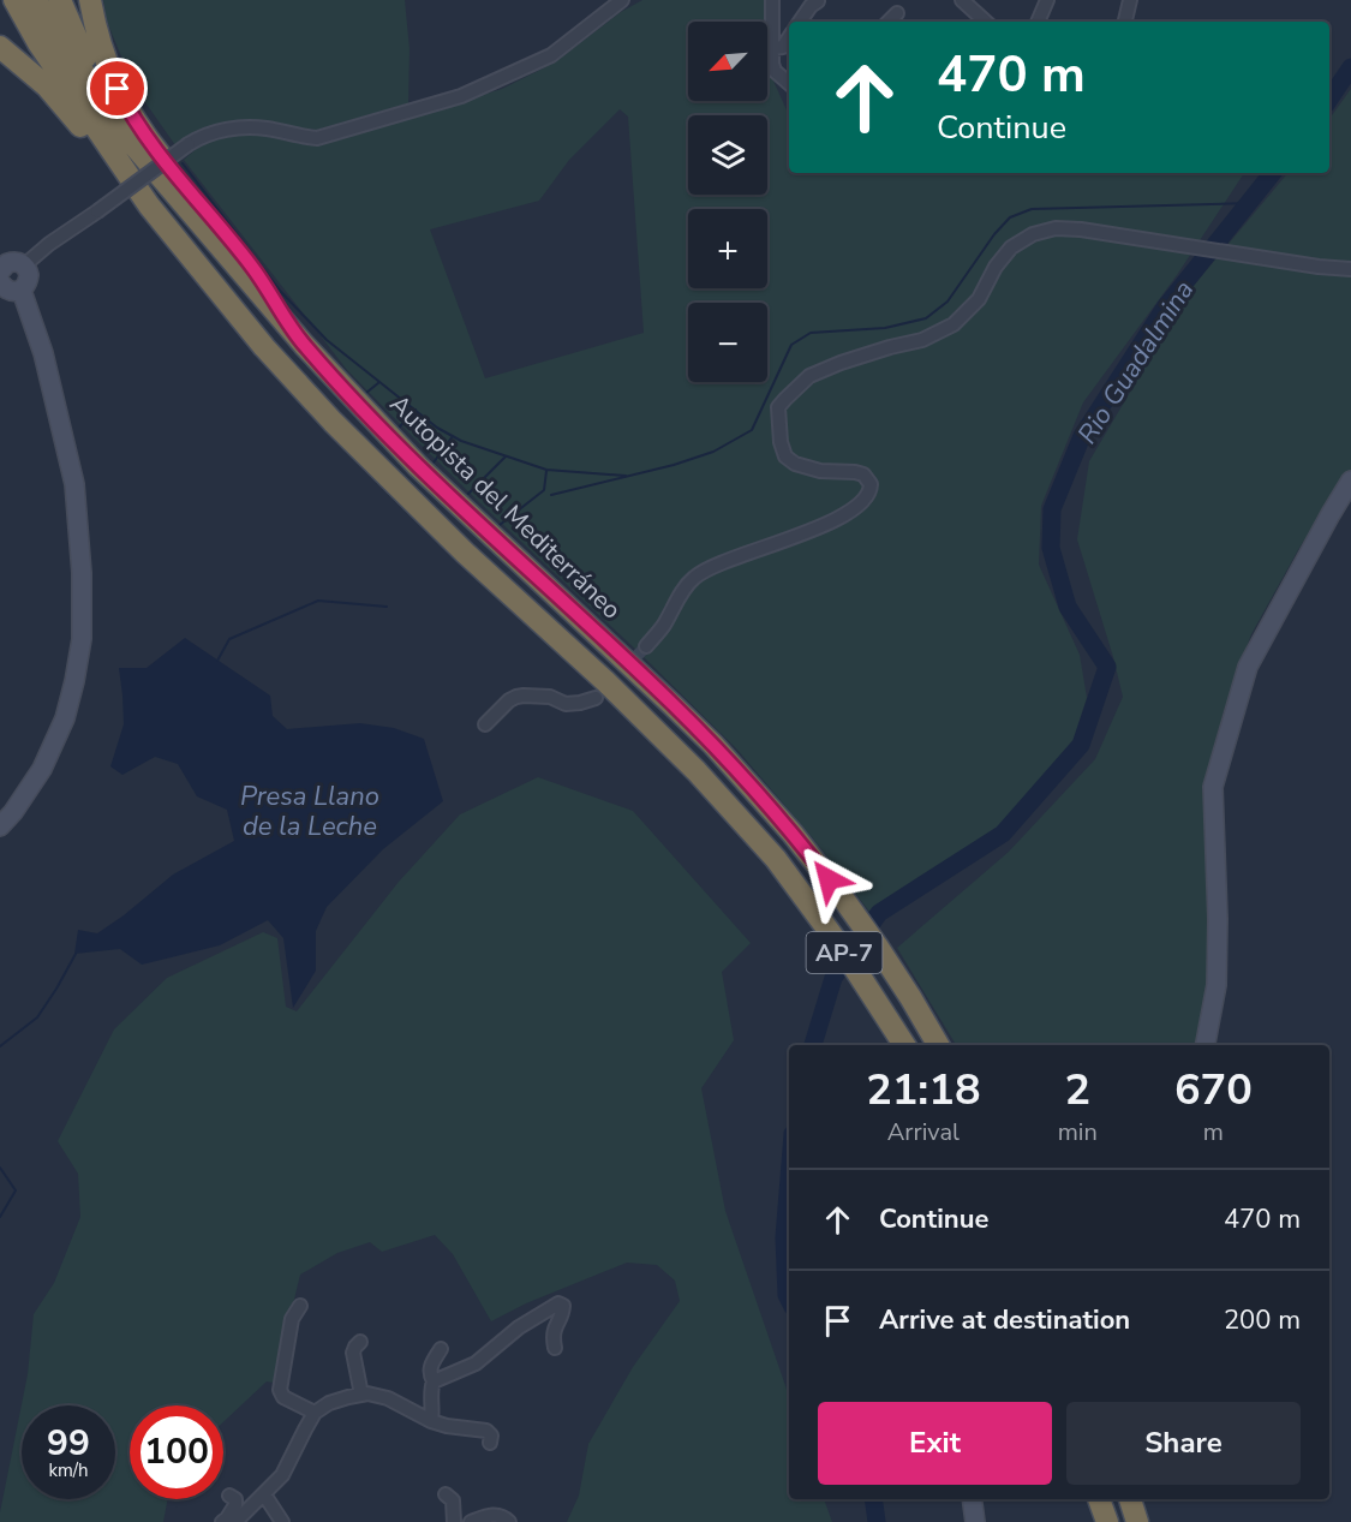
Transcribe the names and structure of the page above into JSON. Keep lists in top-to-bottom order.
{
  "streets": {
    "highway": ["Autopista del Mediterráneo", "AP-7"]
  },
  "water": ["Rio Guadalmina", "Presa Llano de la Leche"],
  "north": "bottom left",
  "page": {
    "map_buttons": ["+", "−"],
    "turn": ["470 m", "Continue"],
    "eta": [
      "21:18",
      "Arrival",
      "2",
      "min",
      "670",
      "m"
    ],
    "list": [
      {
        "name": "Continue",
        "value": "470 m"
      },
      {
        "name": "Arrive at destination",
        "value": "200 m"
      }
    ],
    "buttons": ["Exit", "Share"],
    "speed": "99 km/h",
    "limit": "100"
  }
}
